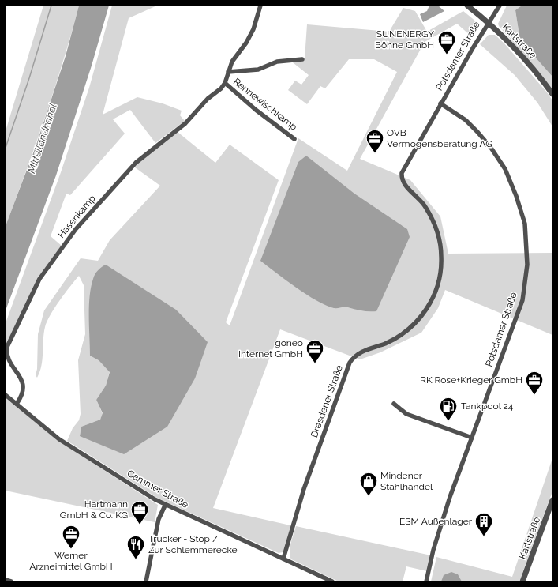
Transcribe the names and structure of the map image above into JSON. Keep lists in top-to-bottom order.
{
  "streets": {
    "street": [
      "Karlstraße",
      "Potsdamer Straße",
      "Rennewischkamp",
      "Hasenkamp",
      "Dresdener Straße",
      "Cammer Straße"
    ]
  },
  "crossings": [
    ["Karlstraße", "Potsdamer Straße"],
    ["Potsdamer Straße", "Dresdener Straße"],
    ["Rennewischkamp", "Hasenkamp"],
    ["Hasenkamp", "Cammer Straße"],
    ["Dresdener Straße", "Cammer Straße"]
  ],
  "water": ["Mittellandkanal"],
  "places": {
    "office": [
      "SUNENERGY Böhne GmbH",
      "OVB Vermögensberatung AG",
      "goneo Internet GmbH",
      "RK Rose+Krieger GmbH",
      "Hartmann GmbH & Co. KG",
      "Werner Arzneimittel GmbH"
    ],
    "fuel station": ["Tankpool 24"],
    "shop": ["Mindener Stahlhandel"],
    "building": ["ESM Außenlager"],
    "restaurant": ["Trucker - Stop / Zur Schlemmerecke"]
  }
}
